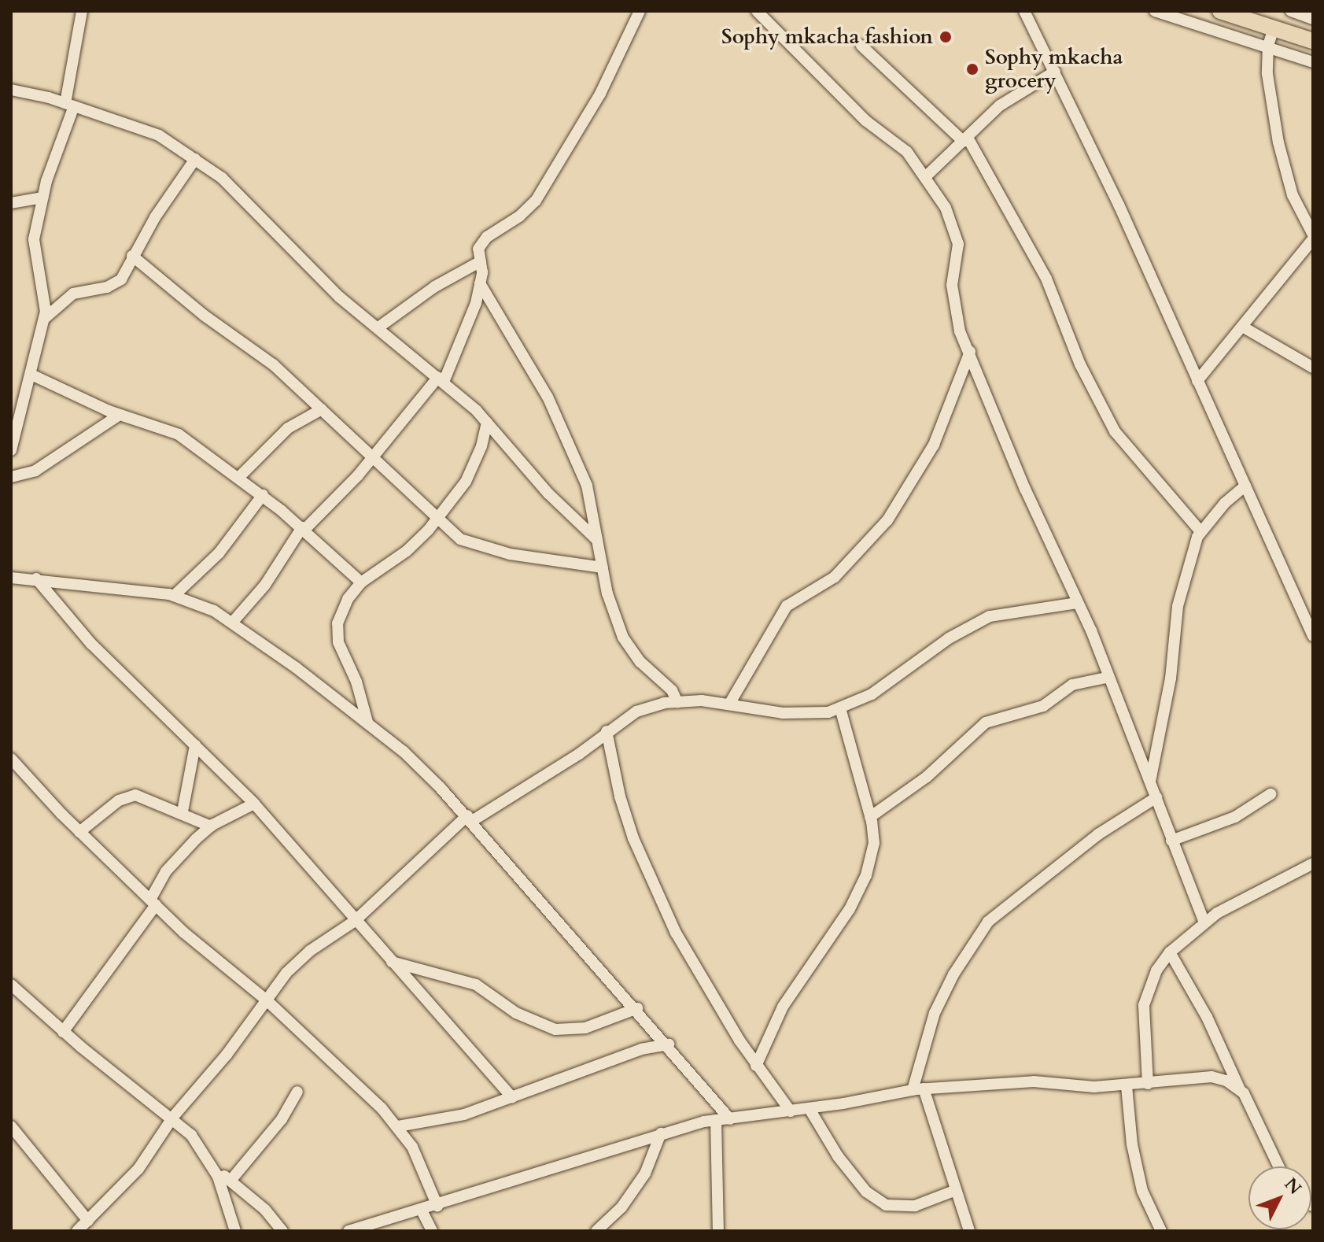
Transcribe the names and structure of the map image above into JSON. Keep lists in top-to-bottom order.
{
  "places": ["Sophy mkacha fashion", "Sophy mkacha grocery"],
  "north": "top right"
}
